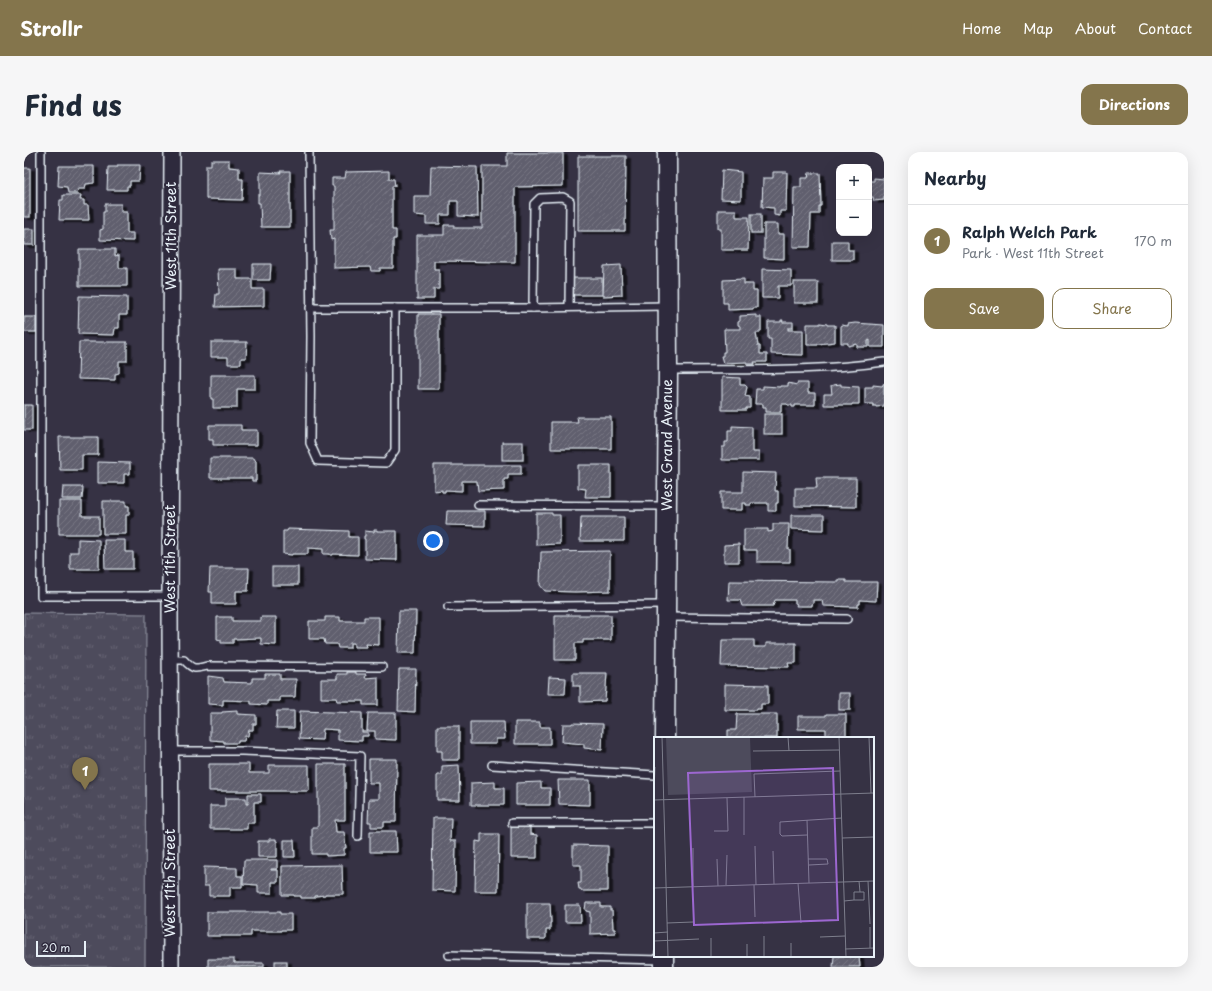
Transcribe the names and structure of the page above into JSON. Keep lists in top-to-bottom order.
{
  "streets": {
    "street": ["West 11th Street", "West Grand Avenue"]
  },
  "scale_bar": "20 m",
  "page": {
    "header": "Strollr",
    "nav": [
      "Home",
      "Map",
      "About",
      "Contact"
    ],
    "title": "Find us",
    "buttons": [
      "Directions",
      ["Save", "Share"]
    ],
    "heading": "Nearby",
    "map_buttons": ["+", "−"],
    "list": [
      {
        "mark": "1",
        "name": "Ralph Welch Park",
        "note": "Park · West 11th Street",
        "value": "170 m"
      }
    ],
    "pins": "1",
    "scale": "20 m"
  }
}
